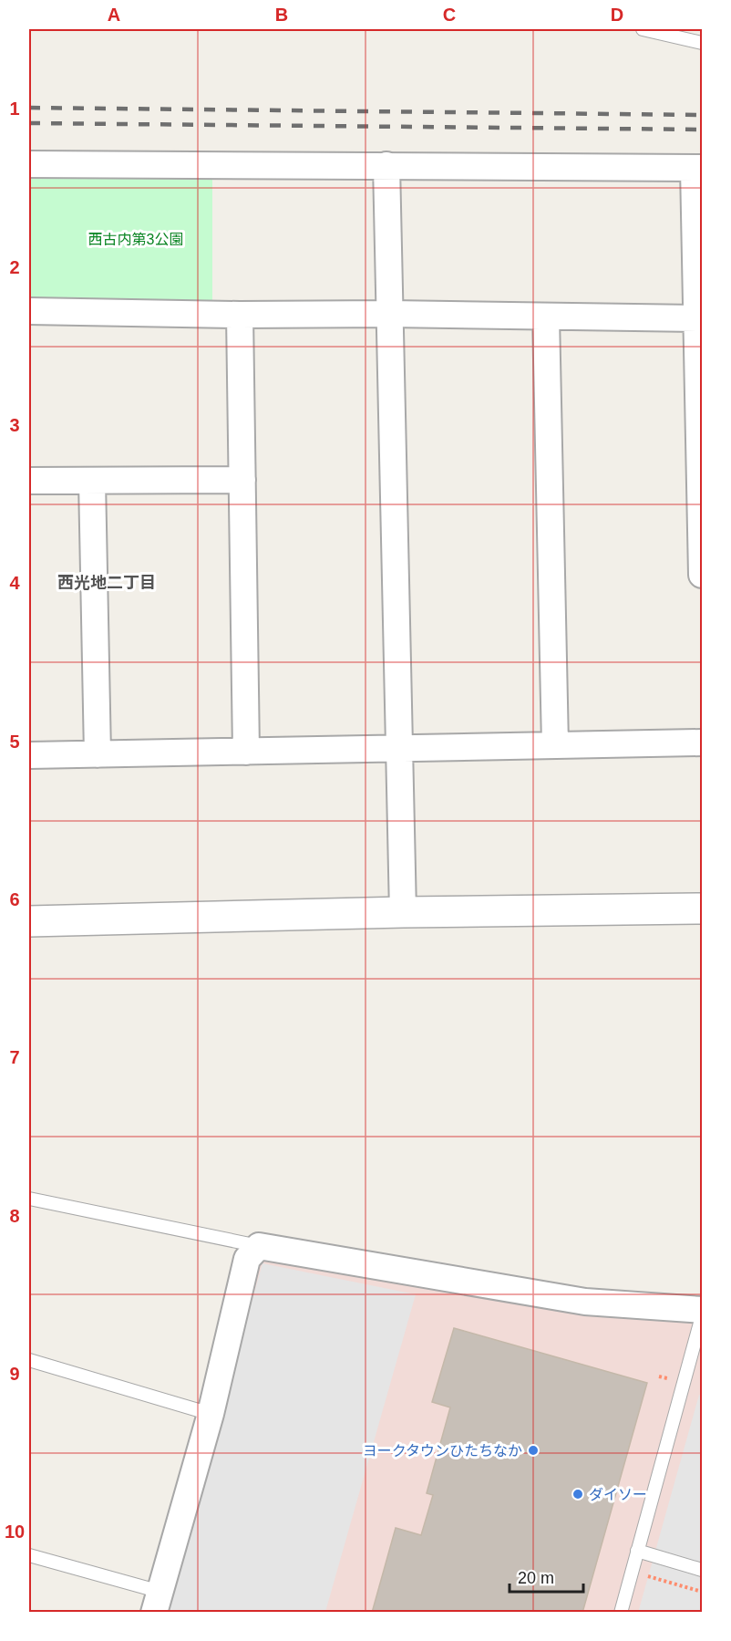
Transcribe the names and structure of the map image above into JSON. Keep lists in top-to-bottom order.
{
  "districts": ["西光地二丁目"],
  "parks": ["西古内第3公園"],
  "places": ["ヨークタウンひたちなか", "ダイソー"],
  "scale_bar": "20 m",
  "grid": {
    "columns": [
      "A",
      "B",
      "C",
      "D"
    ],
    "rows": [
      "1",
      "2",
      "3",
      "4",
      "5",
      "6",
      "7",
      "8",
      "9",
      "10"
    ]
  }
}
